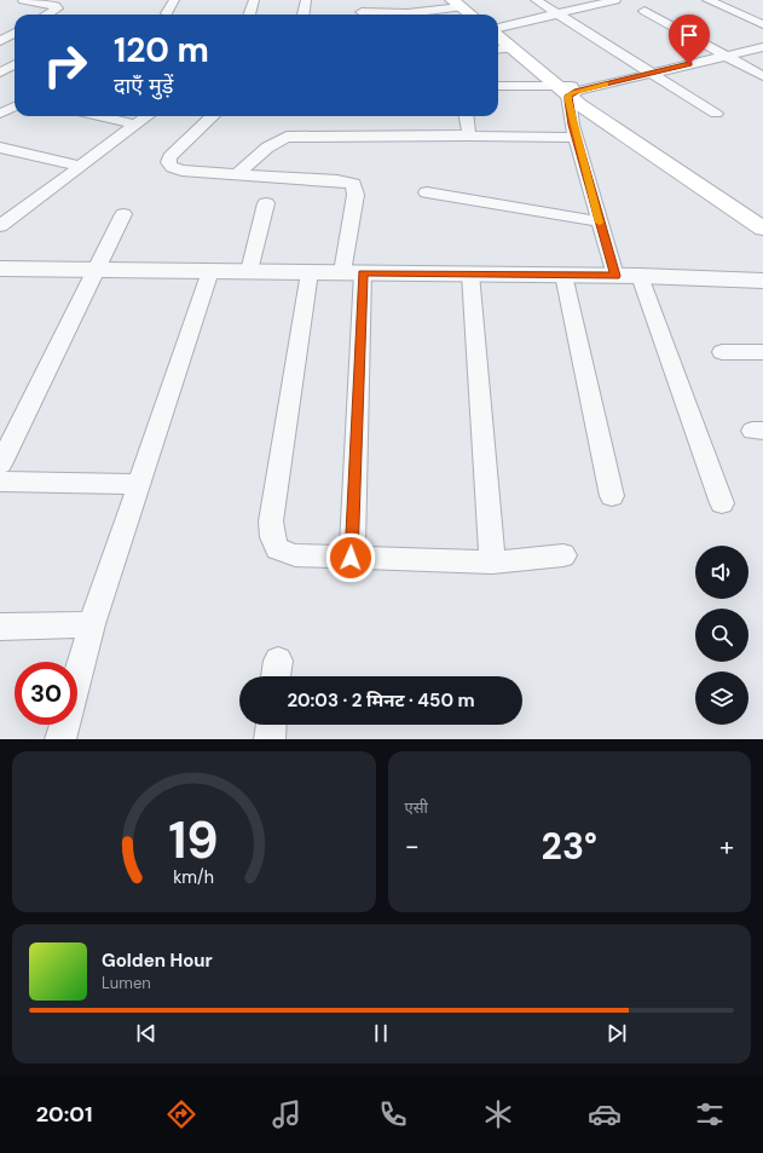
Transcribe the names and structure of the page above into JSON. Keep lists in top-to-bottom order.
{
  "page": {
    "turn": ["120 m", "दाएँ मुड़ें"],
    "limit": "30",
    "trip": "20:03 · 2 मिनट · 450 m",
    "tile": "एसी",
    "heat": ["−", "23°", "+"],
    "song": ["Golden Hour", "Lumen"],
    "tabs": "20:01",
    "gauge": ["19", "km/h"]
  }
}
